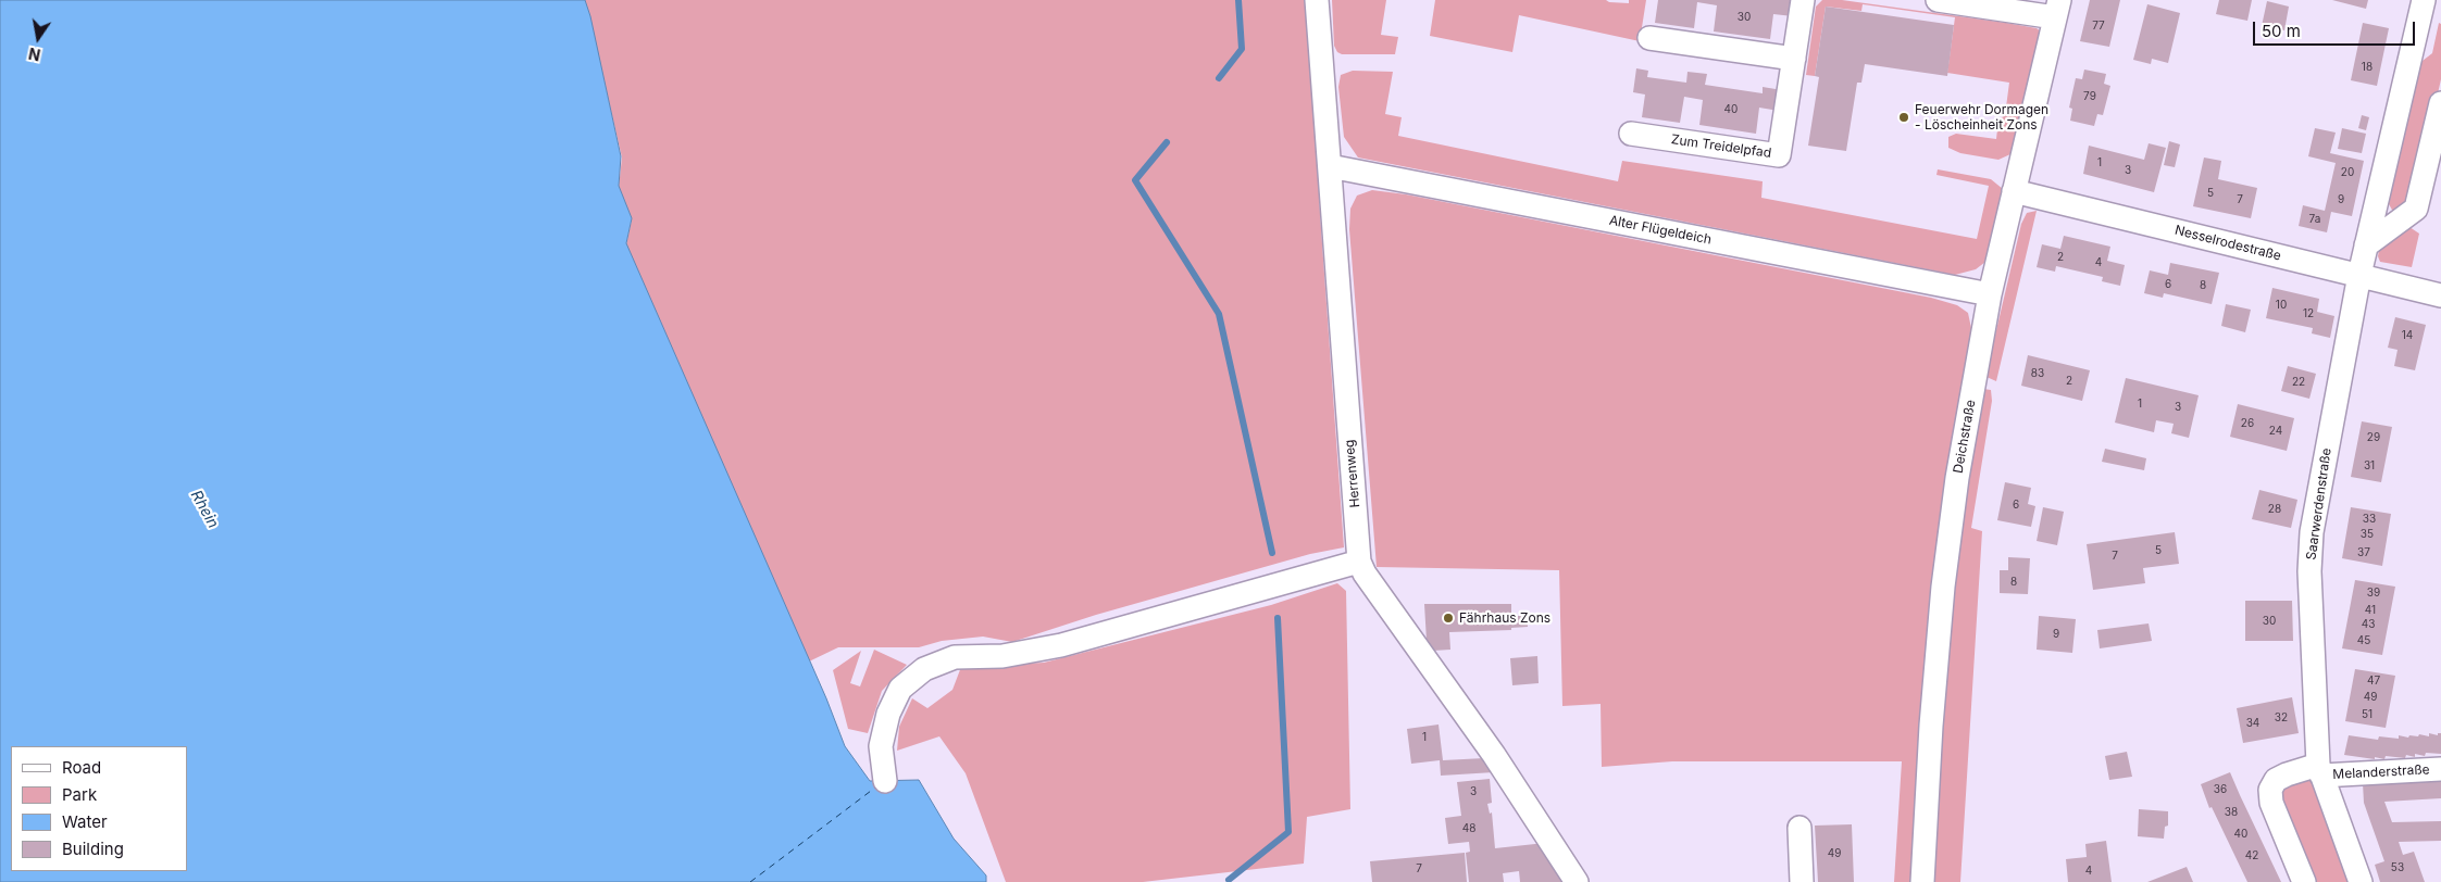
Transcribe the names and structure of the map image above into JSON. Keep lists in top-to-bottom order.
{
  "streets": {
    "street": [
      "Zum Treidelpfad",
      "Alter Flügeldeich",
      "Nesselrodestraße",
      "Deichstraße",
      "Herrenweg",
      "Saarwerdenstraße",
      "Melanderstraße"
    ]
  },
  "crossings": [
    ["Alter Flügeldeich", "Deichstraße"],
    ["Alter Flügeldeich", "Herrenweg"],
    ["Nesselrodestraße", "Deichstraße"],
    ["Nesselrodestraße", "Saarwerdenstraße"],
    ["Saarwerdenstraße", "Melanderstraße"]
  ],
  "water": ["Rhein"],
  "places": ["Feuerwehr Dormagen - Löscheinheit Zons", "Fährhaus Zons"],
  "house_numbers": [
    "30",
    "77",
    "18",
    "79",
    "40",
    "1",
    "3",
    "20",
    "5",
    "7",
    "9",
    "7a",
    "2",
    "4",
    "6",
    "8",
    "10",
    "12",
    "14",
    "83",
    "2",
    "22",
    "1",
    "3",
    "26",
    "24",
    "29",
    "31",
    "6",
    "28",
    "33",
    "35",
    "5",
    "37",
    "7",
    "8",
    "39",
    "41",
    "30",
    "43",
    "9",
    "45",
    "47",
    "49",
    "51",
    "32",
    "34",
    "1",
    "36",
    "3",
    "38",
    "48",
    "40",
    "49",
    "42",
    "53",
    "7",
    "4"
  ],
  "legend": [
    "Road",
    "Park",
    "Water",
    "Building"
  ],
  "scale_bar": "50 m",
  "north": "bottom"
}
